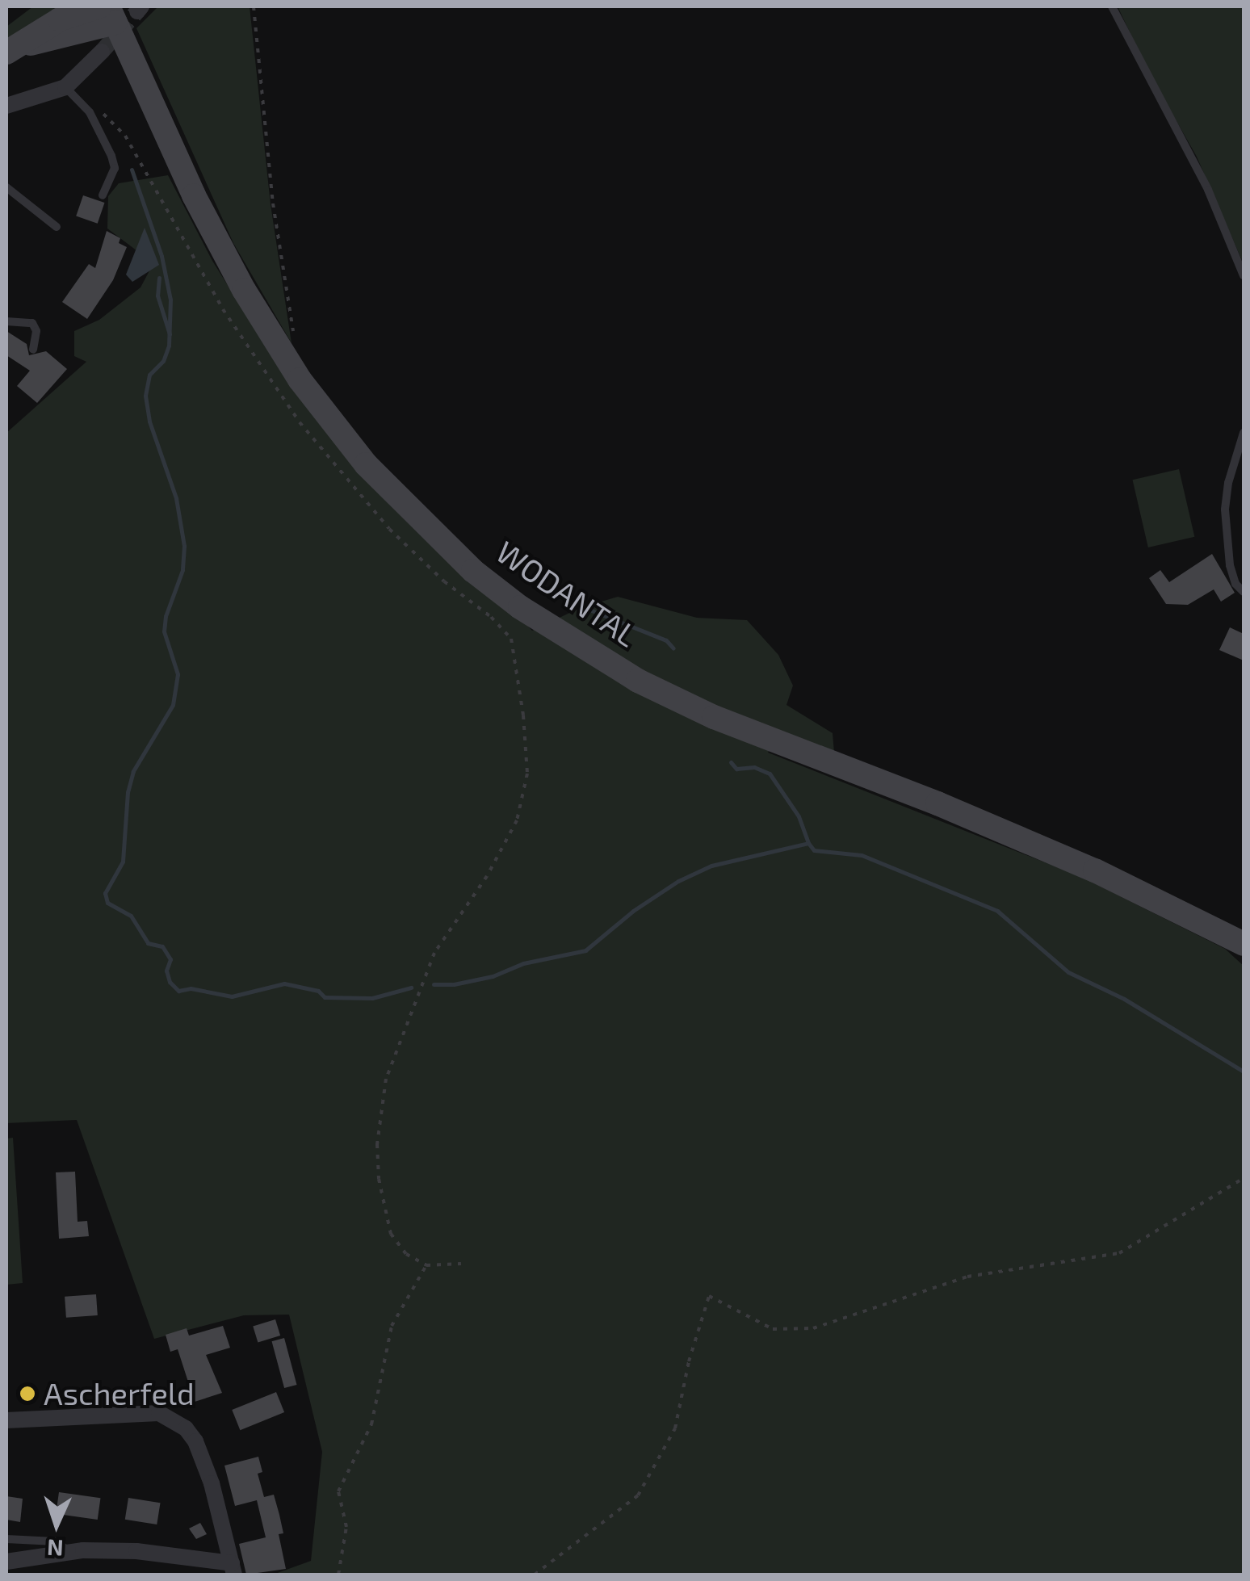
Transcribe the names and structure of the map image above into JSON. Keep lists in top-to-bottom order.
{
  "streets": {
    "main road": ["WODANTAL"]
  },
  "places": ["Ascherfeld"],
  "north": "bottom"
}
